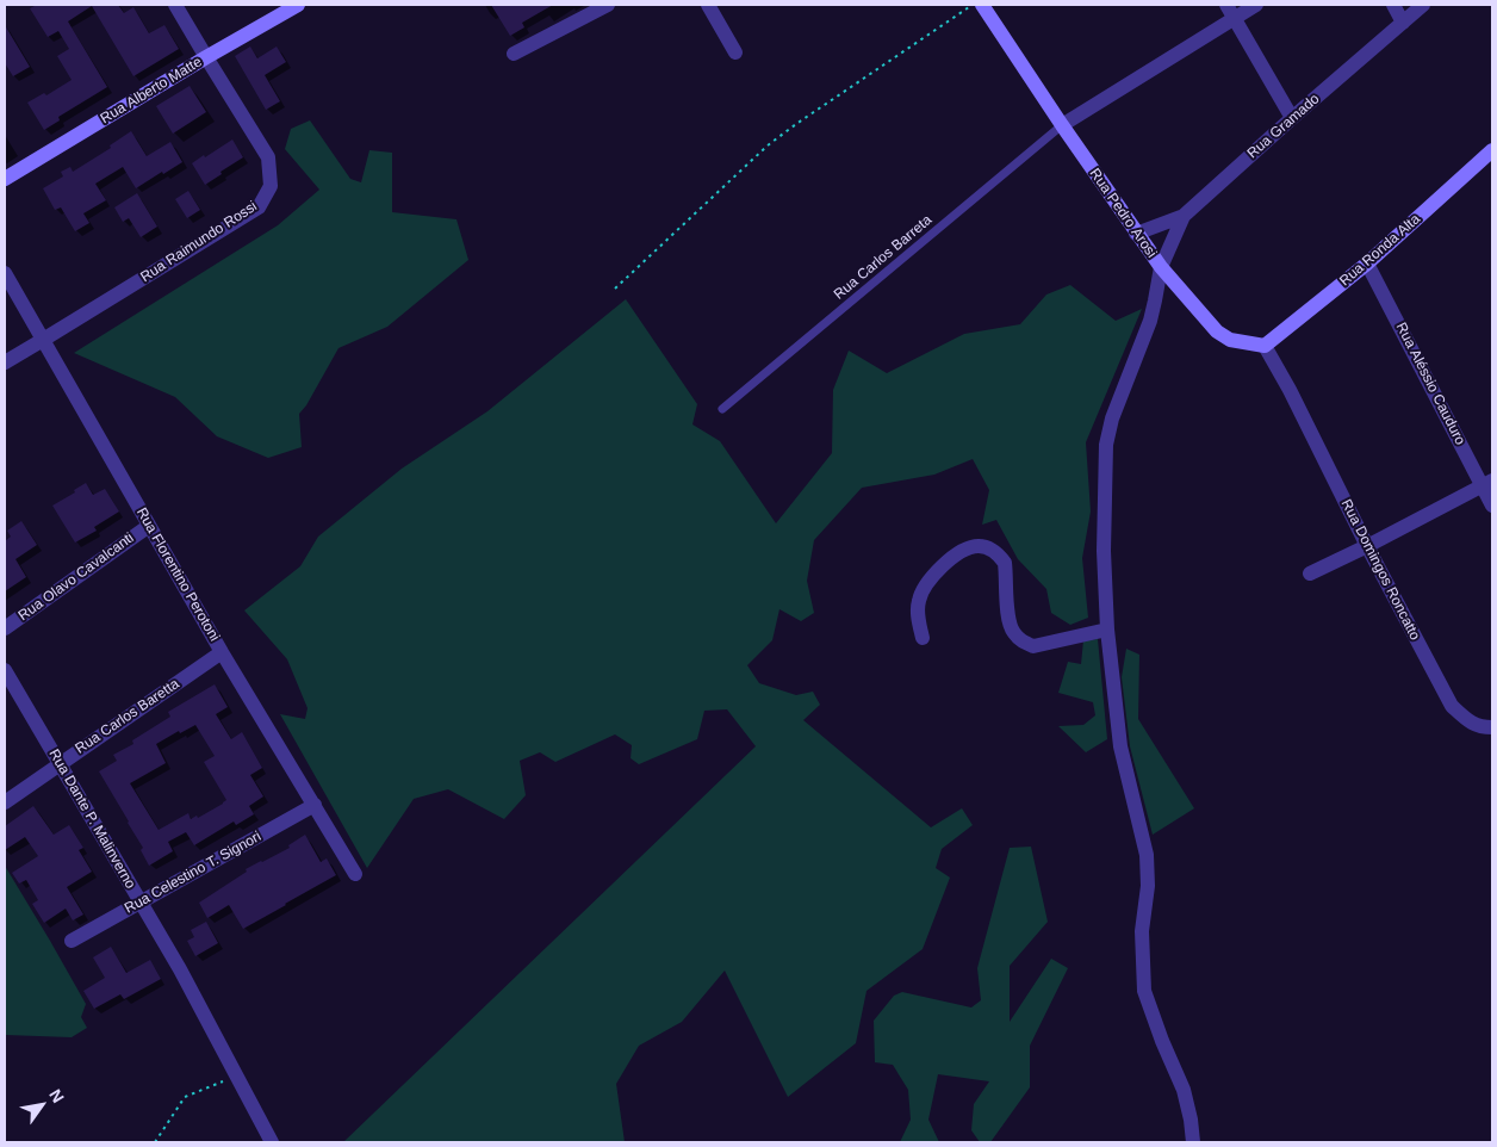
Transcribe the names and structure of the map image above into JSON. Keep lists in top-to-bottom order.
{
  "streets": {
    "street": [
      "Rua Alberto Matte",
      "Rua Gramado",
      "Rua Pedro Arosi",
      "Rua Raimundo Rossi",
      "Rua Ronda Alta",
      "Rua Aléssio Cauduro",
      "Rua Domingos Roncatto",
      "Rua Florentino Perotoni",
      "Rua Olavo Cavalcanti",
      "Rua Carlos Baretta",
      "Rua Dante P. Malinverno",
      "Rua Celestino T. Signori"
    ],
    "lane": ["Rua Carlos Barreta"]
  },
  "crossings": [
    ["Rua Alberto Matte", "Rua Raimundo Rossi"],
    ["Rua Gramado", "Rua Pedro Arosi"],
    ["Rua Pedro Arosi", "Rua Ronda Alta"],
    ["Rua Pedro Arosi", "Rua Carlos Barreta"],
    ["Rua Pedro Arosi", "Rua Domingos Roncatto"],
    ["Rua Raimundo Rossi", "Rua Florentino Perotoni"],
    ["Rua Ronda Alta", "Rua Aléssio Cauduro"],
    ["Rua Ronda Alta", "Rua Domingos Roncatto"],
    ["Rua Florentino Perotoni", "Rua Olavo Cavalcanti"],
    ["Rua Florentino Perotoni", "Rua Carlos Baretta"],
    ["Rua Florentino Perotoni", "Rua Celestino T. Signori"],
    ["Rua Carlos Baretta", "Rua Dante P. Malinverno"],
    ["Rua Dante P. Malinverno", "Rua Celestino T. Signori"]
  ],
  "north": "top right"
}
